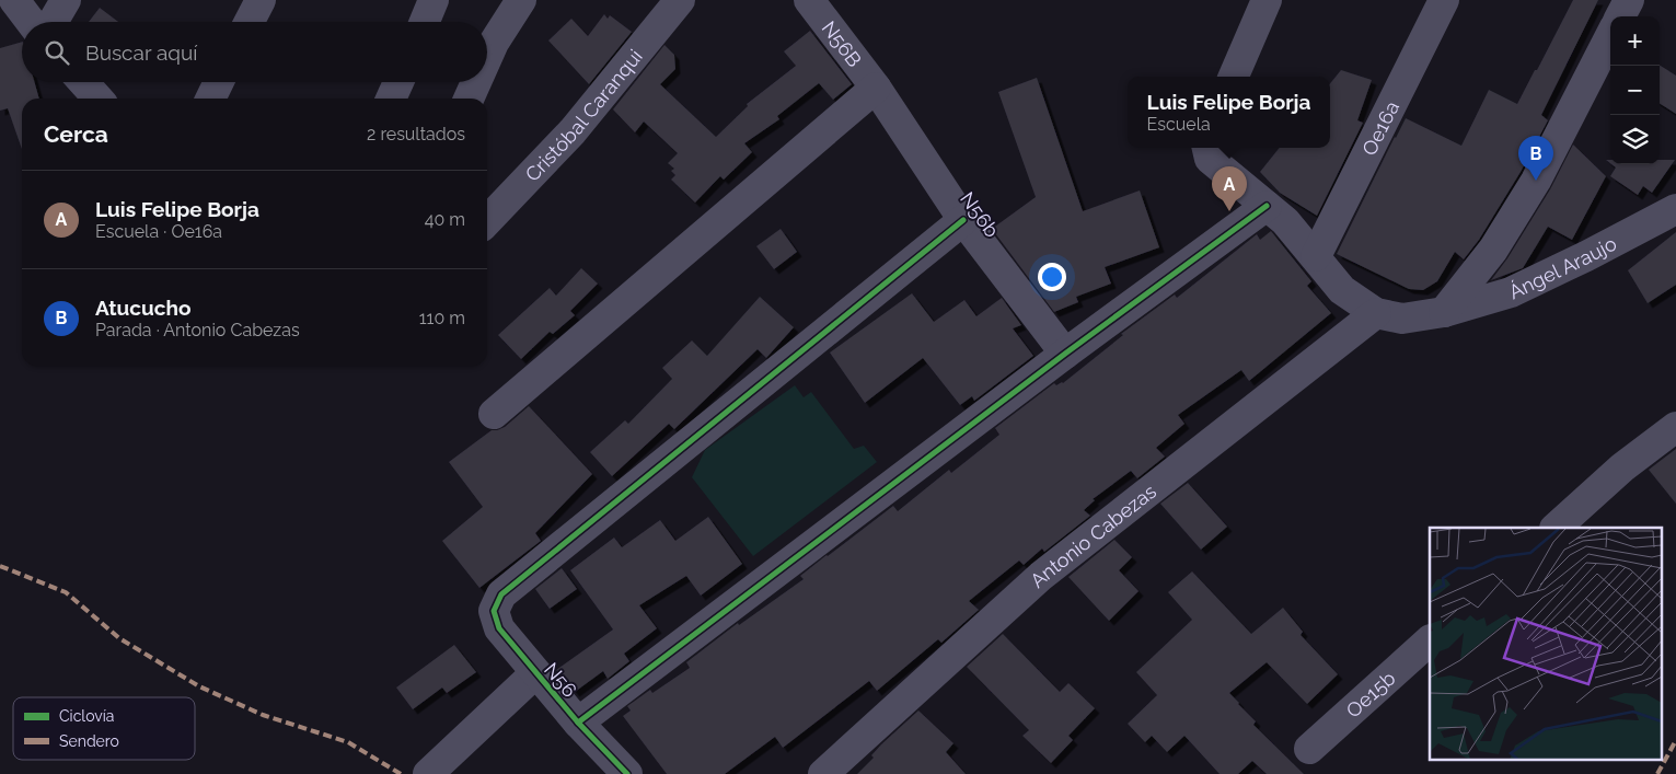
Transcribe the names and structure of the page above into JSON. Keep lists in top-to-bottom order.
{
  "streets": {
    "street": [
      "N56B",
      "Cristóbal Caranqui",
      "Oe16a",
      "N56b",
      "Ángel Araujo",
      "Antonio Cabezas",
      "N56",
      "Oe15b"
    ]
  },
  "crossings": [
    ["N56B", "N56b"],
    ["N56b", "N56"]
  ],
  "legend": ["Ciclovía", "Sendero"],
  "page": {
    "map_buttons": ["+", "−"],
    "search": "Buscar aquí",
    "popup": ["Luis Felipe Borja", "Escuela"],
    "heading": ["Cerca", "2 resultados"],
    "pins": ["B", "A"],
    "list": [
      {
        "mark": "A",
        "name": "Luis Felipe Borja",
        "note": "Escuela · Oe16a",
        "value": "40 m"
      },
      {
        "mark": "B",
        "name": "Atucucho",
        "note": "Parada · Antonio Cabezas",
        "value": "110 m"
      }
    ]
  }
}
